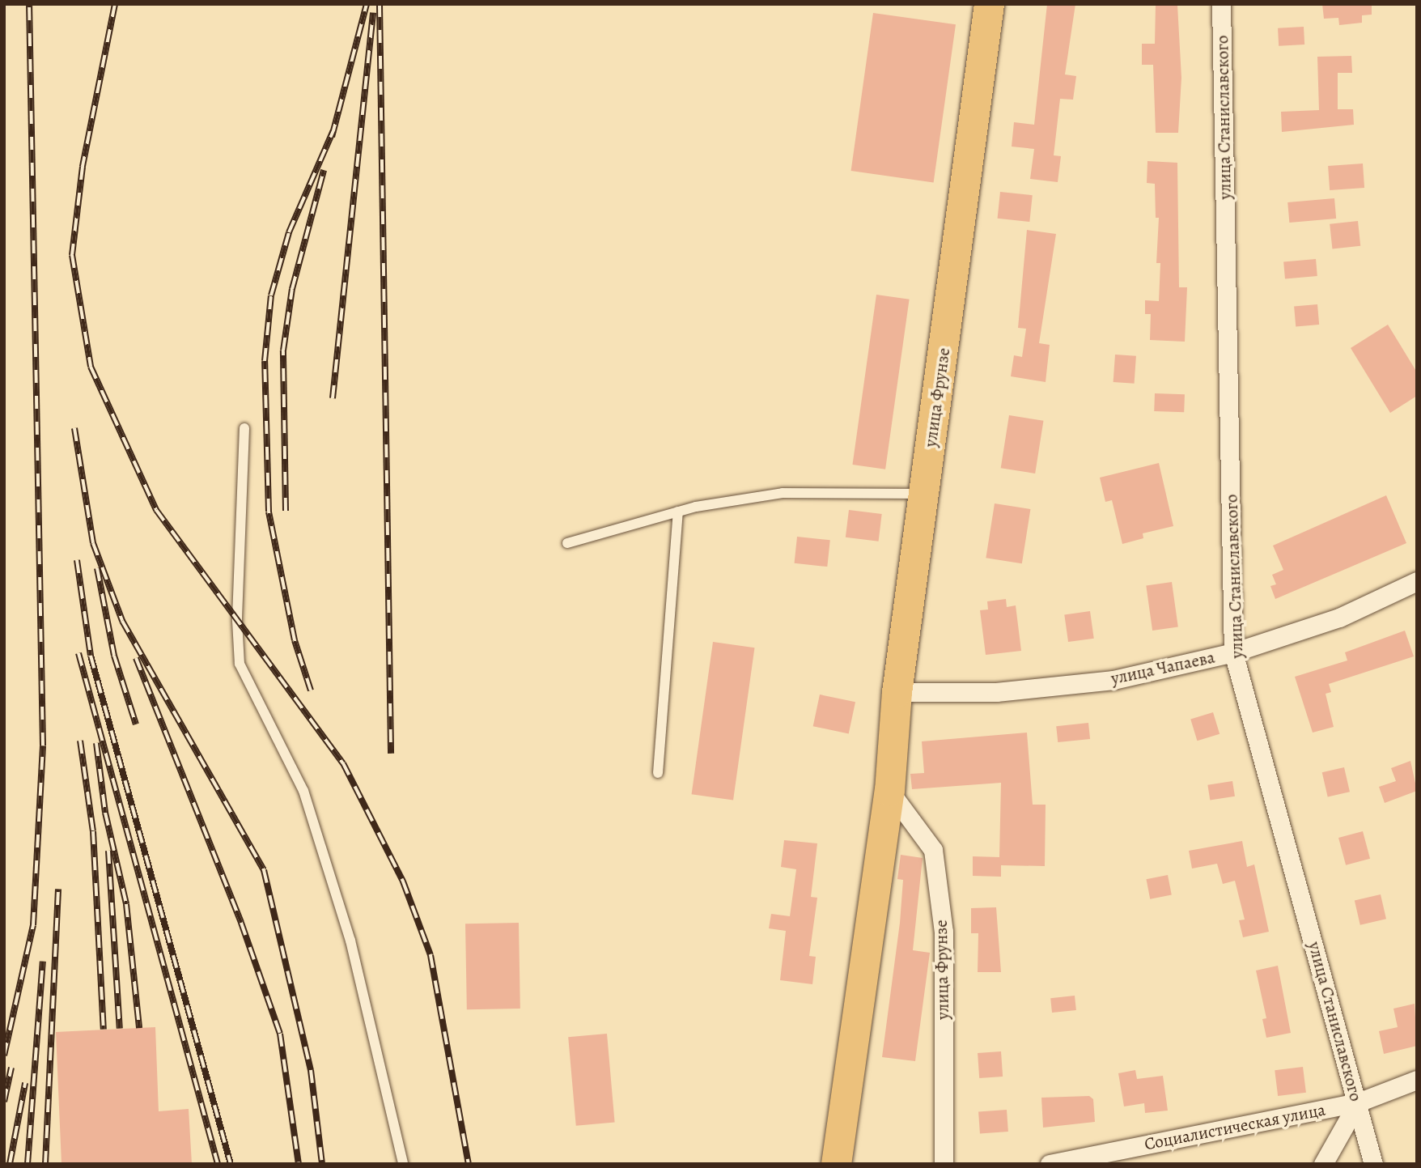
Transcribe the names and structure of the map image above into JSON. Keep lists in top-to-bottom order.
{
  "streets": {
    "main road": ["улица Фрунзе"],
    "street": ["улица Станиславского", "улица Чапаева", "Социалистическая улица"]
  },
  "crossings": [
    ["улица Станиславского", "улица Чапаева"],
    ["улица Станиславского", "Социалистическая улица"],
    ["улица Фрунзе", "улица Чапаева"]
  ]
}
